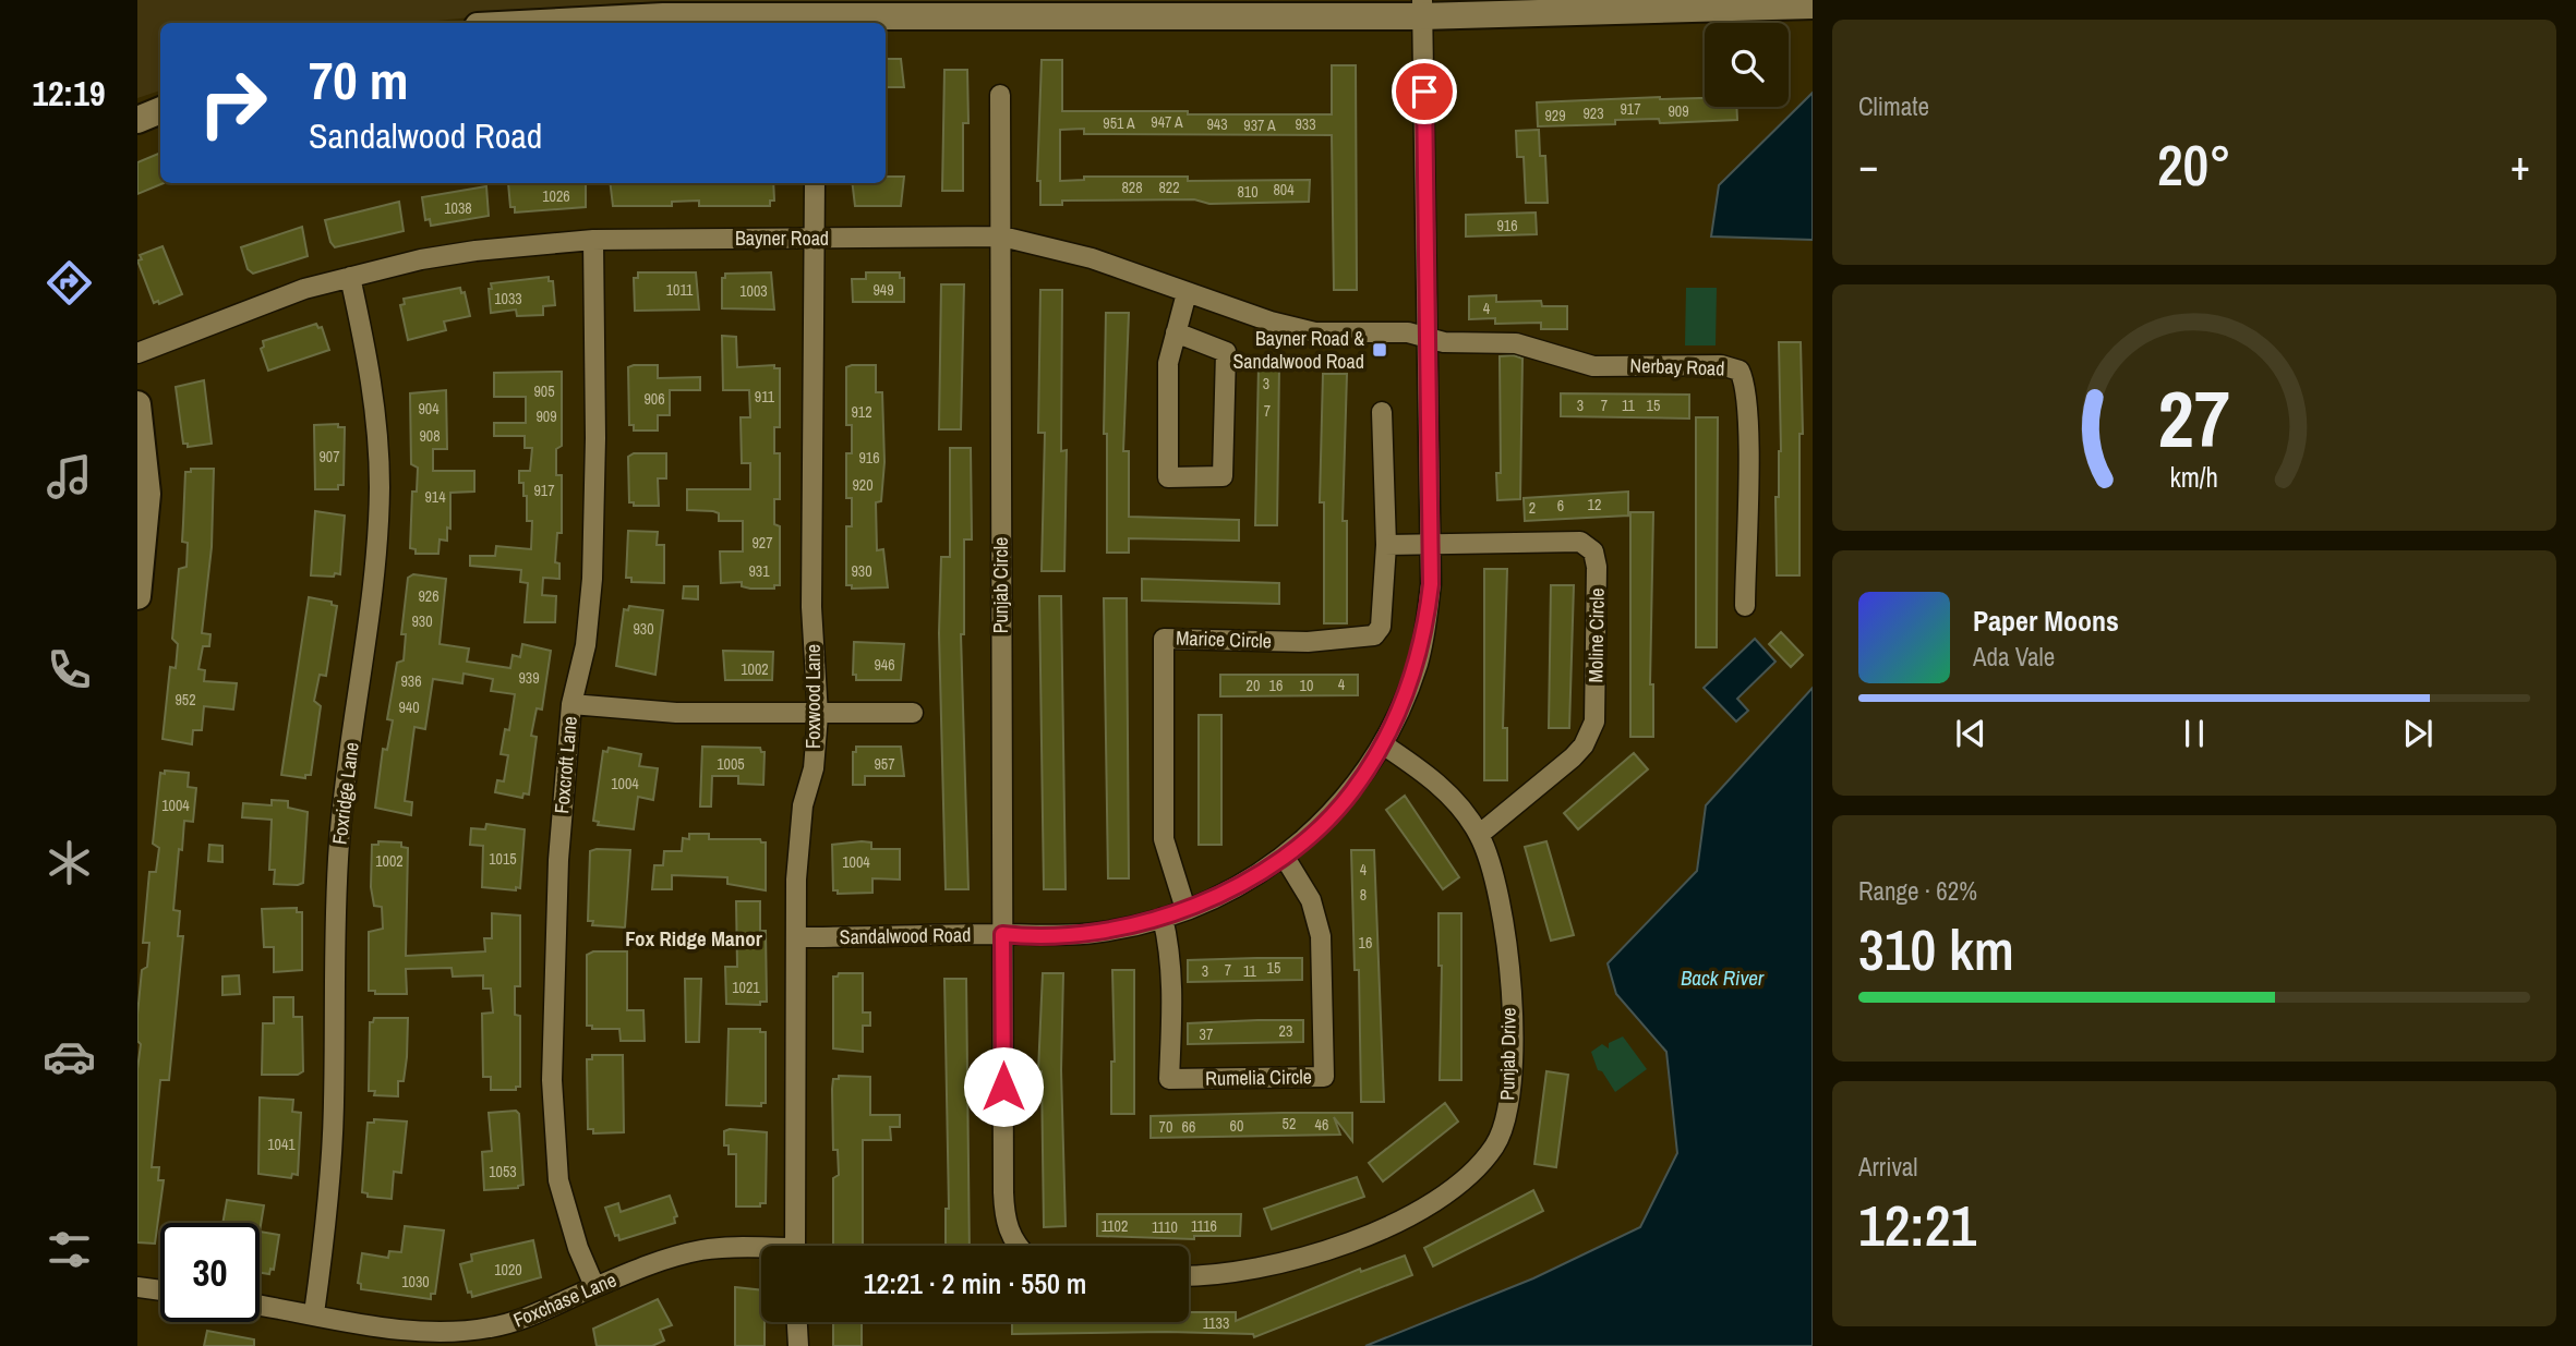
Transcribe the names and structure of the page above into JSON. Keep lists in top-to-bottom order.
{
  "streets": {
    "street": [
      "Bayner Road",
      "Nerbay Road",
      "Punjab Circle",
      "Moline Circle",
      "Marice Circle",
      "Foxwood Lane",
      "Foxcroft Lane",
      "Foxridge Lane",
      "Sandalwood Road",
      "Punjab Drive",
      "Rumelia Circle",
      "Foxchase Lane"
    ]
  },
  "crossings": [
    ["Bayner Road", "Nerbay Road"],
    ["Bayner Road", "Punjab Circle"],
    ["Bayner Road", "Foxwood Lane"],
    ["Bayner Road", "Foxcroft Lane"],
    ["Bayner Road", "Foxridge Lane"],
    ["Bayner Road", "Sandalwood Road"],
    ["Nerbay Road", "Sandalwood Road"],
    ["Punjab Circle", "Sandalwood Road"],
    ["Moline Circle", "Sandalwood Road"],
    ["Moline Circle", "Punjab Drive"],
    ["Marice Circle", "Sandalwood Road"],
    ["Foxwood Lane", "Sandalwood Road"],
    ["Foxcroft Lane", "Foxchase Lane"],
    ["Foxridge Lane", "Foxchase Lane"],
    ["Sandalwood Road", "Punjab Drive"],
    ["Sandalwood Road", "Rumelia Circle"]
  ],
  "districts": ["Fox Ridge Manor"],
  "water": ["Back River"],
  "places": {
    "transit": ["Bayner Road & Sandalwood Road"]
  },
  "house_numbers": [
    "917",
    "909",
    "923",
    "929",
    "947 A",
    "951 A",
    "943",
    "933",
    "937 A",
    "828",
    "822",
    "804",
    "810",
    "1026",
    "1038",
    "916",
    "1011",
    "949",
    "1003",
    "1033",
    "4",
    "3",
    "905",
    "911",
    "906",
    "3",
    "7",
    "11",
    "15",
    "904",
    "7",
    "912",
    "909",
    "908",
    "907",
    "916",
    "920",
    "917",
    "914",
    "12",
    "6",
    "2",
    "927",
    "931",
    "930",
    "926",
    "930",
    "930",
    "946",
    "1002",
    "939",
    "936",
    "4",
    "20",
    "16",
    "10",
    "952",
    "940",
    "1005",
    "957",
    "1004",
    "1004",
    "1015",
    "1002",
    "1004",
    "4",
    "8",
    "16",
    "15",
    "7",
    "3",
    "11",
    "1021",
    "23",
    "37",
    "52",
    "46",
    "60",
    "70",
    "66",
    "1041",
    "1053",
    "1102",
    "1116",
    "1110",
    "1020",
    "1030",
    "1133"
  ],
  "page": {
    "tabs": "12:19",
    "tile": [
      "Climate",
      ["Range · 62%", "310 km"],
      ["Arrival", "12:21"]
    ],
    "turn": ["70 m", "Sandalwood Road"],
    "heat": ["−", "20°", "+"],
    "song": ["Paper Moons", "Ada Vale"],
    "limit": "30",
    "trip": "12:21 · 2 min · 550 m",
    "gauge": ["27", "km/h"]
  }
}
